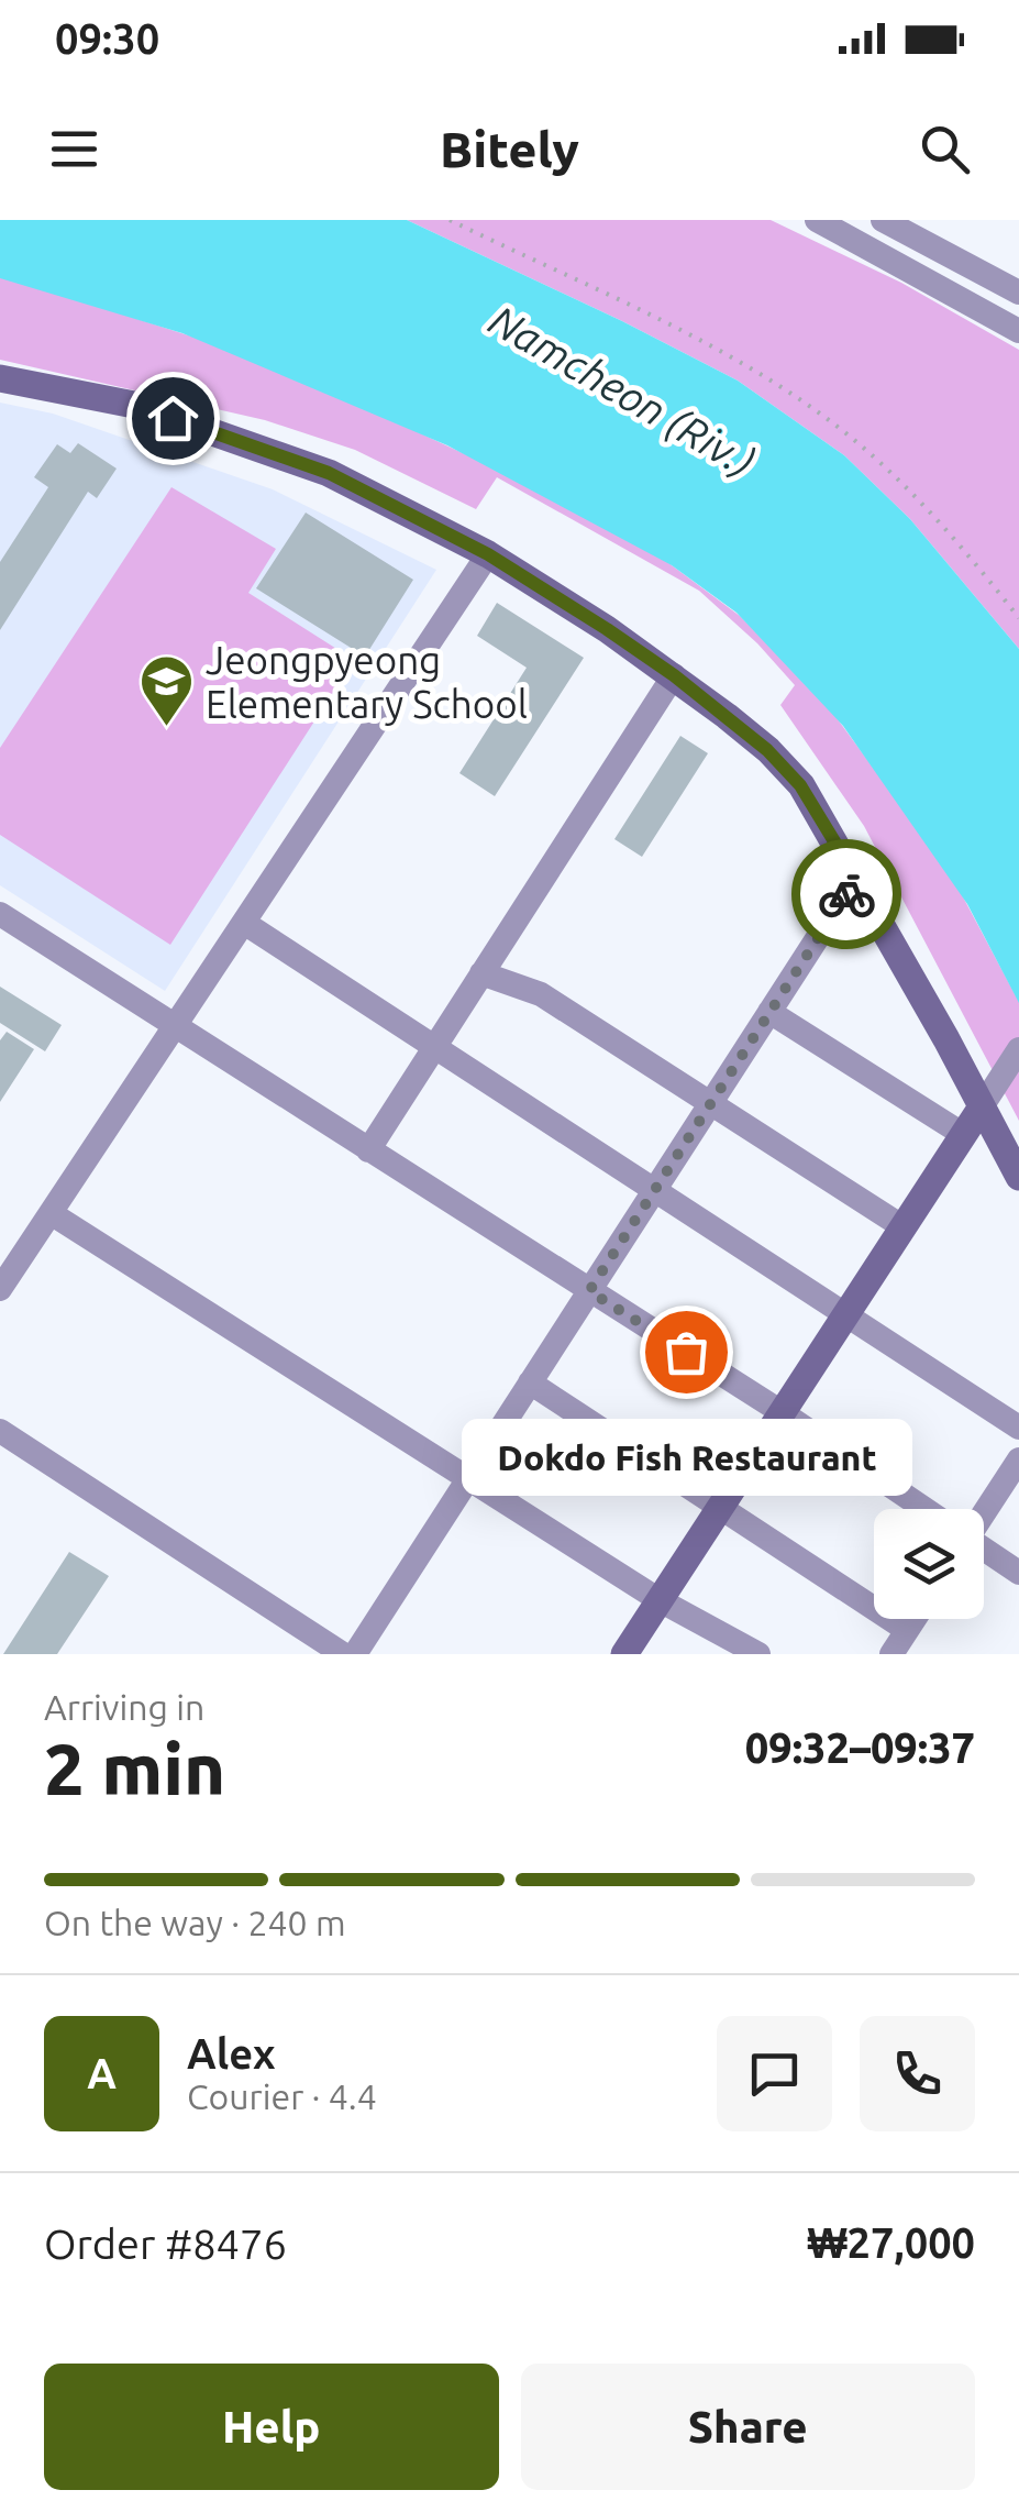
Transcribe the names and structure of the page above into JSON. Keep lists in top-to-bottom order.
{
  "water": ["Namcheon (Riv.)"],
  "places": {
    "school or university": ["Jeongpyeong Elementary School"],
    "other": ["Dokdo Fish Restaurant"]
  },
  "page": {
    "status": "09:30",
    "header": "Bitely",
    "bubble": "Dokdo Fish Restaurant",
    "heading": ["2 min", "Arriving in", "09:32–09:37"],
    "panel": [
      "Alex",
      "Courier · 4.4",
      "Order #8476",
      "₩27,000"
    ],
    "bar": "On the way · 240 m",
    "round": "A",
    "buttons": ["Help", "Share"]
  }
}
